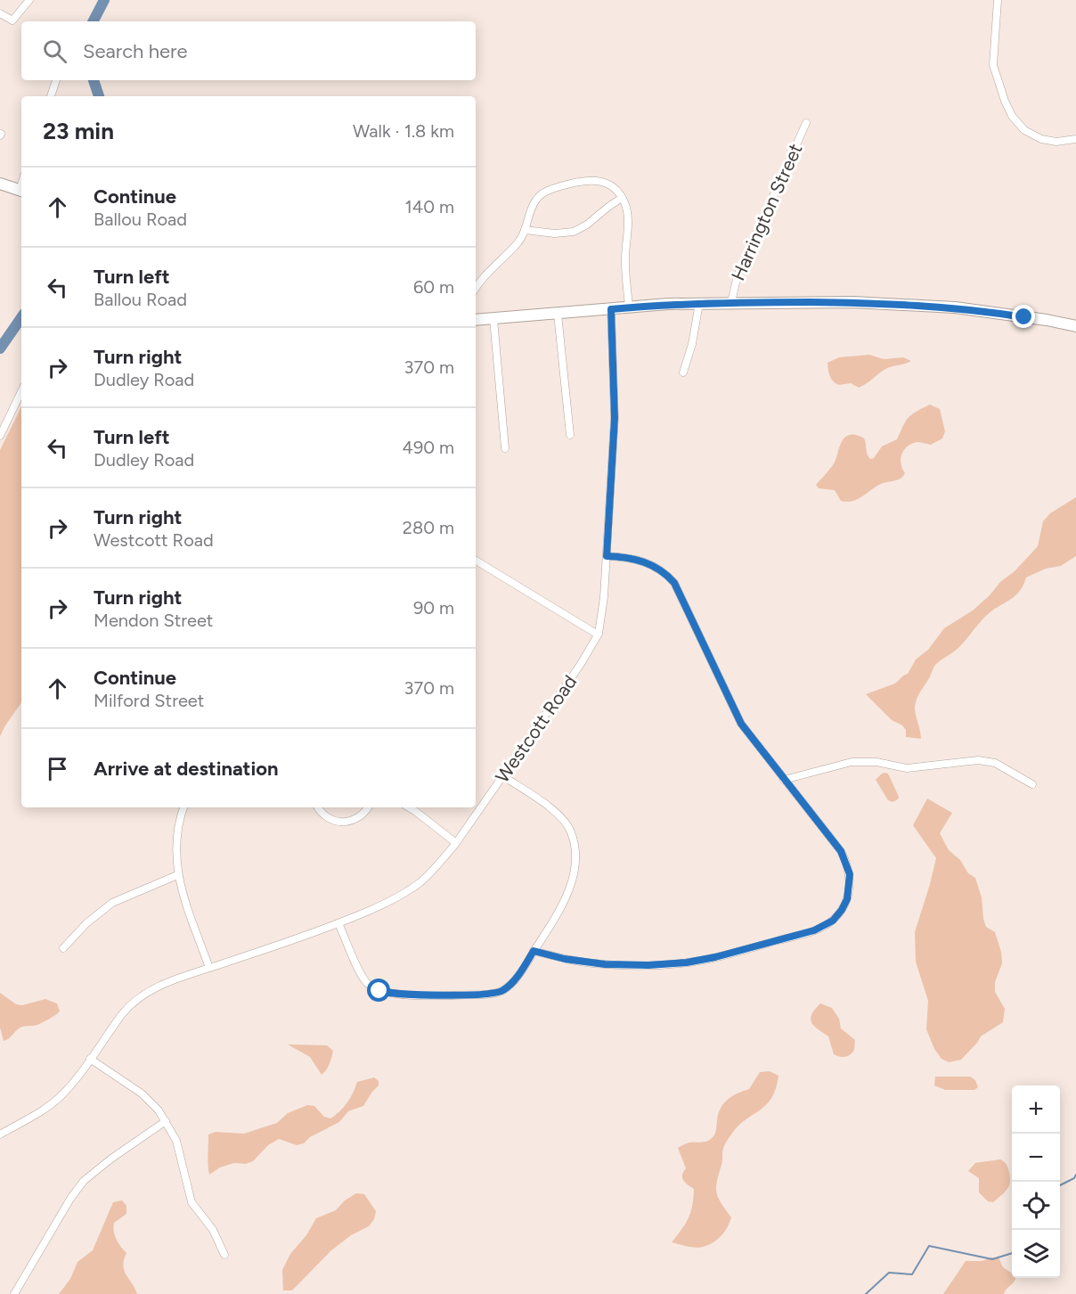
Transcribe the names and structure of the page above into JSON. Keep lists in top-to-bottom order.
{
  "streets": {
    "street": ["Harrington Street", "Westcott Road"]
  },
  "page": {
    "search": "Search here",
    "heading": ["23 min", "Walk · 1.8 km"],
    "list": [
      ["Continue", "Ballou Road", "140 m"],
      ["Turn left", "Ballou Road", "60 m"],
      ["Turn right", "Dudley Road", "370 m"],
      ["Turn left", "Dudley Road", "490 m"],
      ["Turn right", "Westcott Road", "280 m"],
      ["Turn right", "Mendon Street", "90 m"],
      ["Continue", "Milford Street", "370 m"],
      "Arrive at destination"
    ],
    "map_buttons": ["+", "−"]
  }
}
